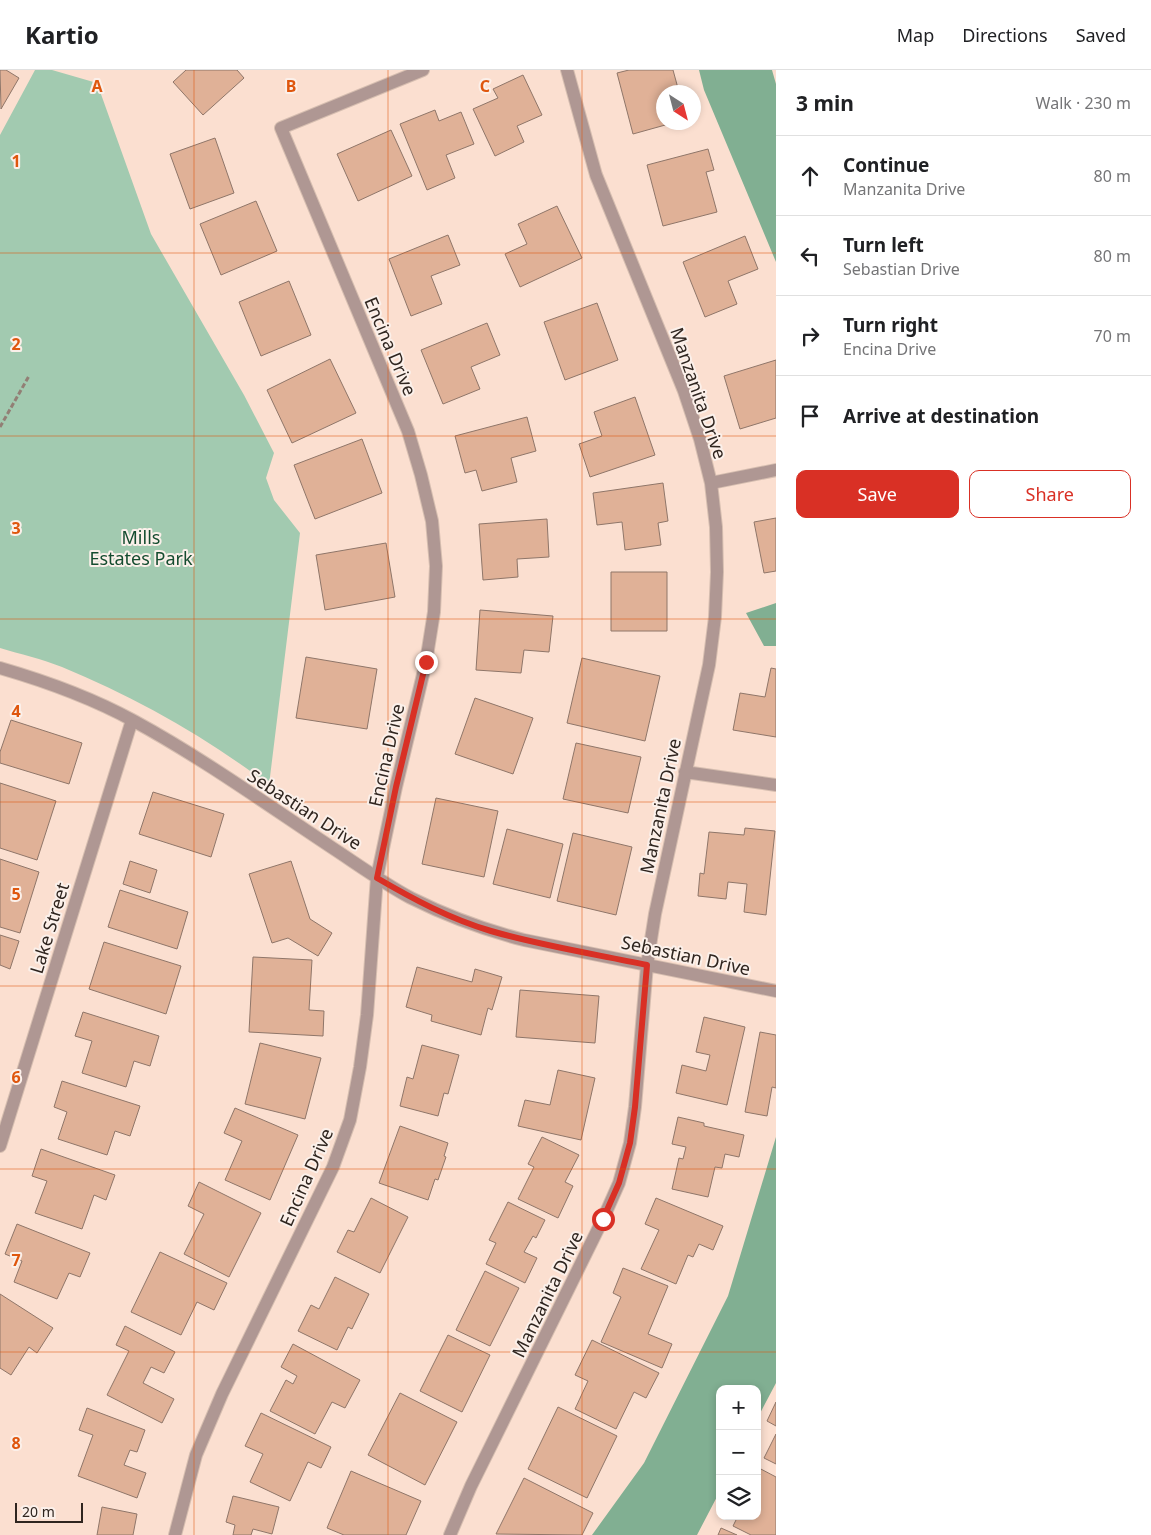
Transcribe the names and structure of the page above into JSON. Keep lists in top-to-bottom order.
{
  "streets": {
    "street": [
      "Encina Drive",
      "Manzanita Drive",
      "Sebastian Drive",
      "Lake Street"
    ]
  },
  "crossings": [
    ["Encina Drive", "Sebastian Drive"],
    ["Manzanita Drive", "Sebastian Drive"],
    ["Sebastian Drive", "Lake Street"]
  ],
  "parks": ["Mills Estates Park"],
  "scale_bar": "20 m",
  "north": "bottom right",
  "page": {
    "header": "Kartio",
    "nav": ["Map", "Directions", "Saved"],
    "heading": ["3 min", "Walk · 230 m"],
    "list": [
      ["Continue", "Manzanita Drive", "80 m"],
      ["Turn left", "Sebastian Drive", "80 m"],
      ["Turn right", "Encina Drive", "70 m"],
      "Arrive at destination"
    ],
    "buttons": ["Save", "Share"],
    "map_buttons": ["+", "−"],
    "scale": "20 m"
  },
  "grid": {
    "columns": ["A", "B", "C"],
    "rows": [
      "1",
      "2",
      "3",
      "4",
      "5",
      "6",
      "7",
      "8"
    ]
  }
}
